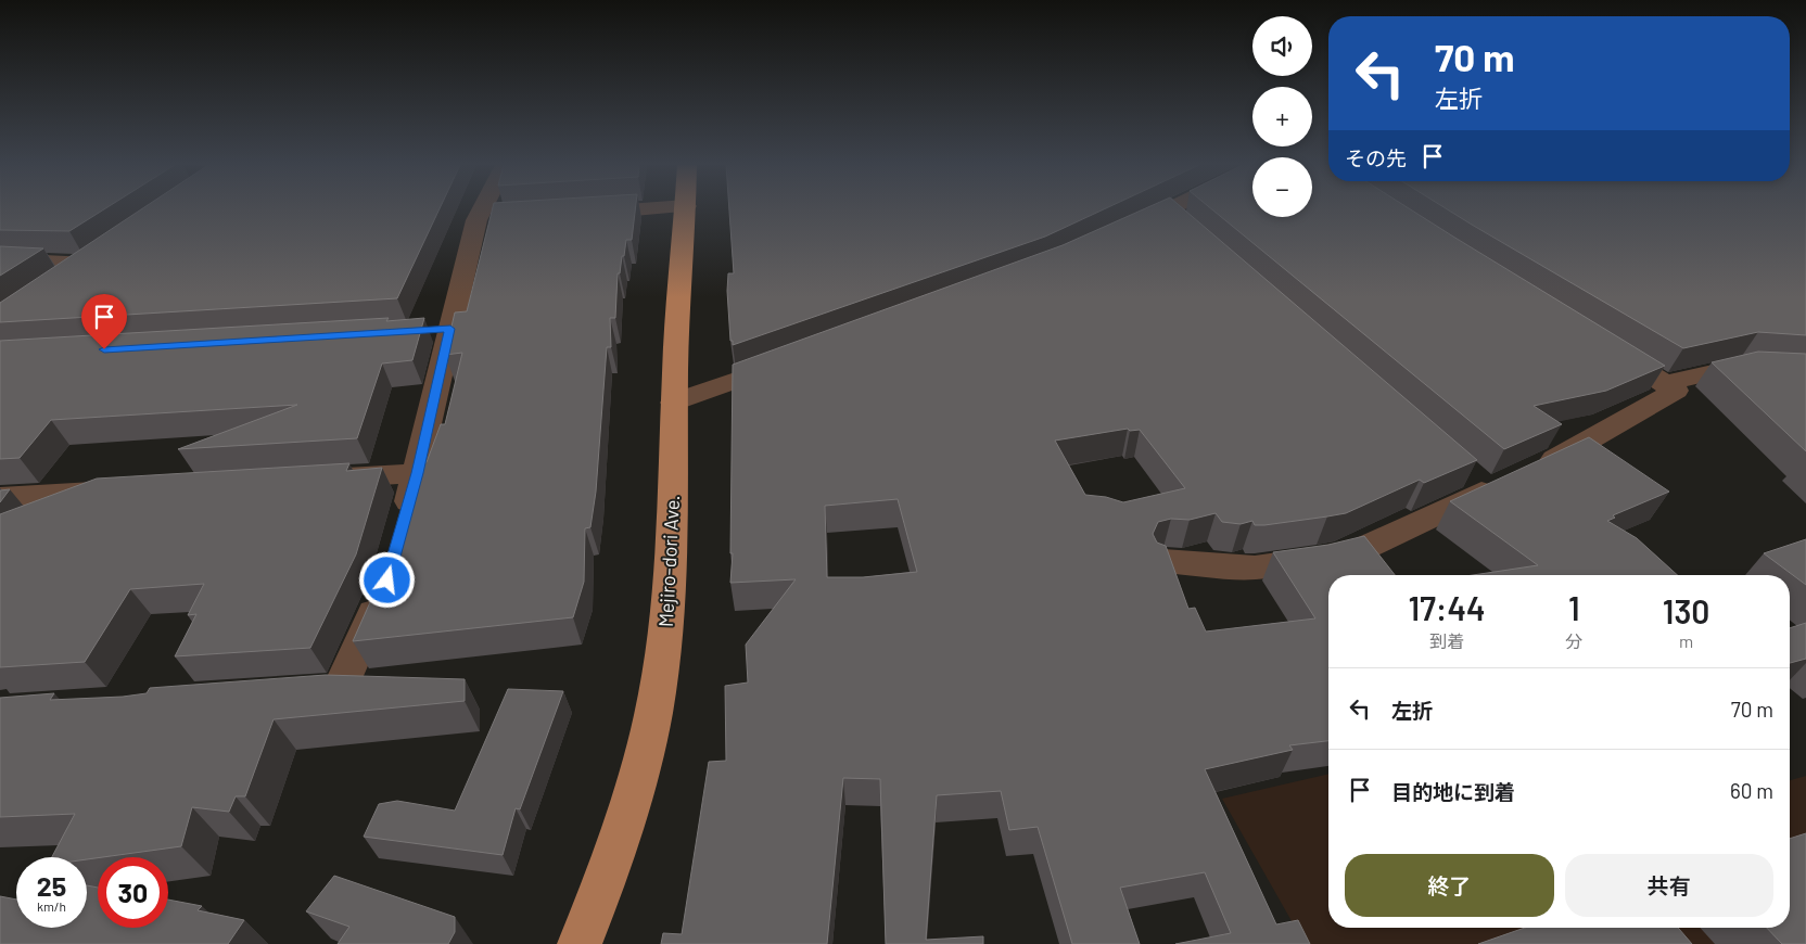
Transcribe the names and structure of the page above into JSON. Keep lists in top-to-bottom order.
{
  "streets": {
    "main road": ["Mejiro-dori Ave."]
  },
  "page": {
    "map_buttons": ["+", "−"],
    "turn": ["70 m", "左折"],
    "then": "その先",
    "eta": [
      "17:44",
      "到着",
      "1",
      "分",
      "130",
      "m"
    ],
    "list": [
      {
        "name": "左折",
        "value": "70 m"
      },
      {
        "name": "目的地に到着",
        "value": "60 m"
      }
    ],
    "buttons": ["終了", "共有"],
    "speed": "25 km/h",
    "limit": "30"
  }
}
